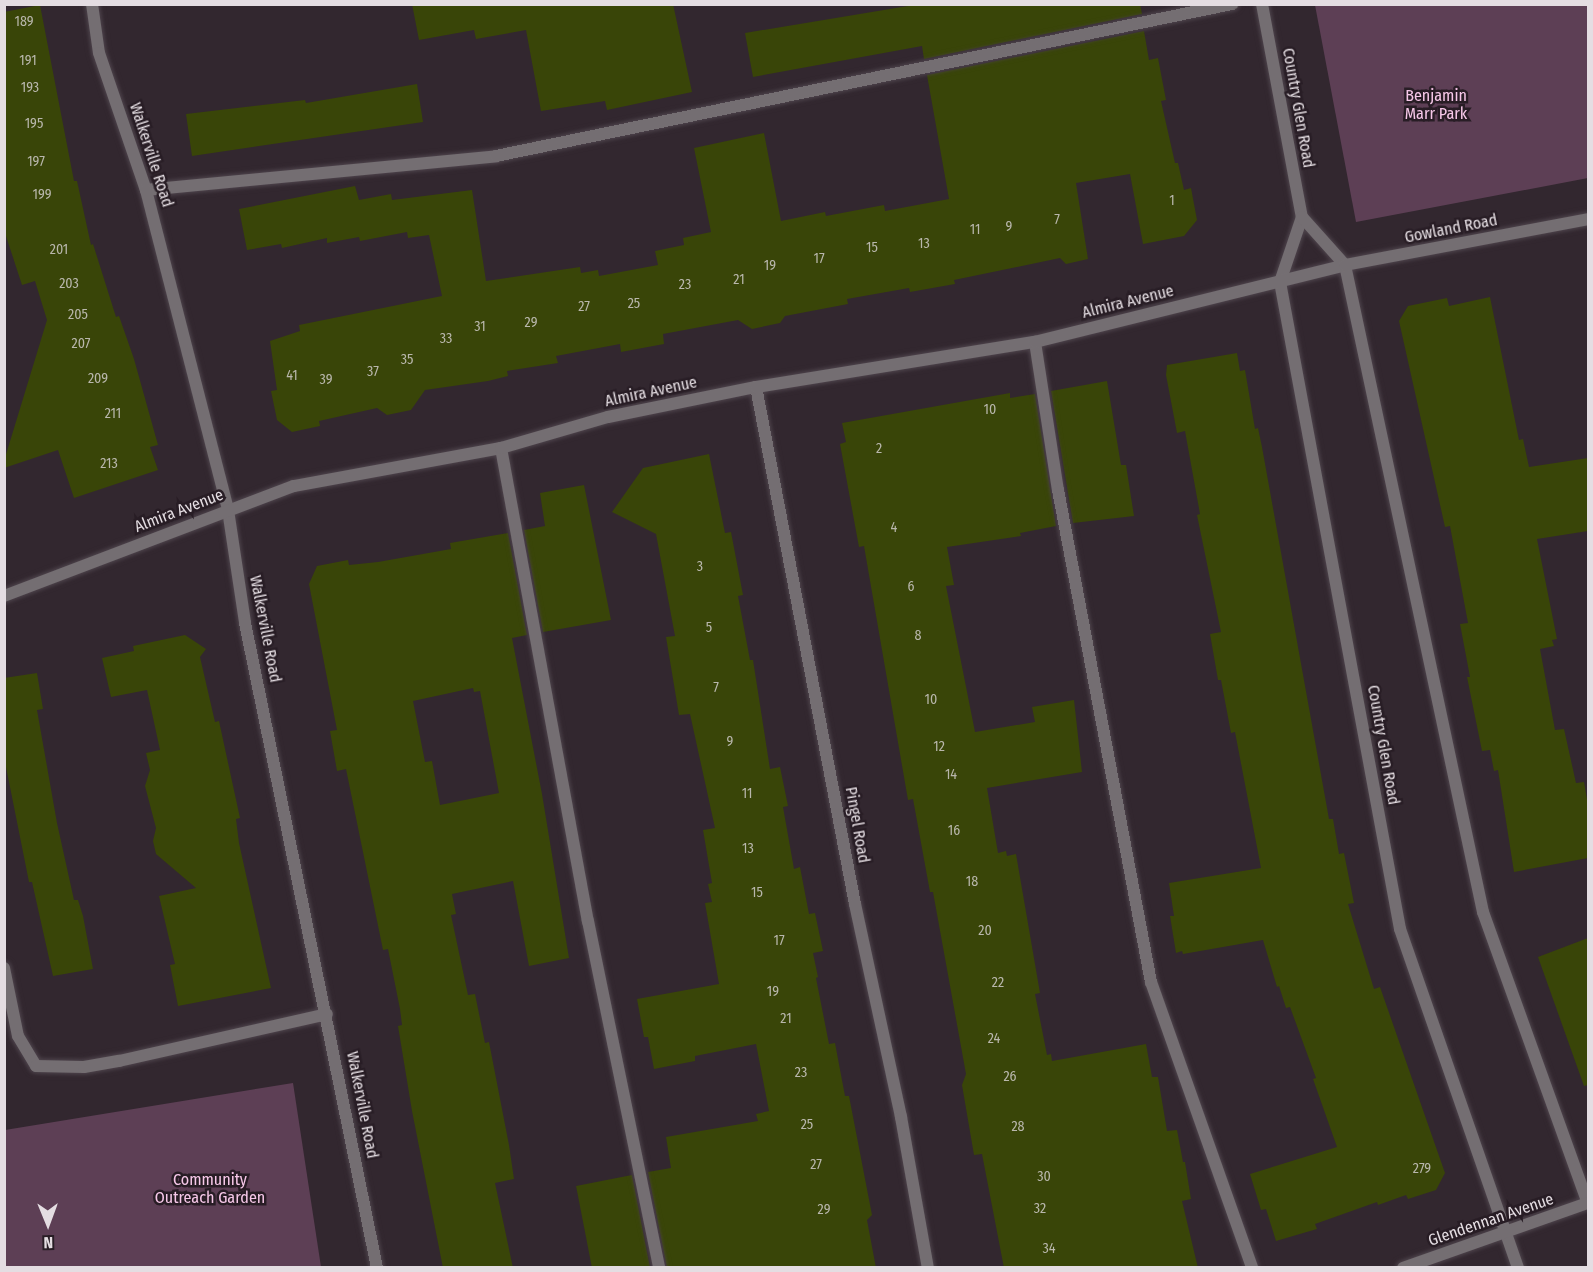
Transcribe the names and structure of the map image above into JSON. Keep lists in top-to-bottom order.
{
  "streets": {
    "street": [
      "Country Glen Road",
      "Walkerville Road",
      "Gowland Road",
      "Almira Avenue",
      "Pingel Road",
      "Glendennan Avenue"
    ]
  },
  "crossings": [
    ["Country Glen Road", "Almira Avenue"],
    ["Country Glen Road", "Glendennan Avenue"],
    ["Walkerville Road", "Almira Avenue"],
    ["Gowland Road", "Almira Avenue"],
    ["Almira Avenue", "Pingel Road"]
  ],
  "parks": ["Benjamin Marr Park", "Community Outreach Garden"],
  "house_numbers": [
    "189",
    "191",
    "193",
    "195",
    "197",
    "199",
    "1",
    "7",
    "9",
    "11",
    "13",
    "15",
    "201",
    "17",
    "19",
    "21",
    "203",
    "23",
    "25",
    "27",
    "205",
    "29",
    "31",
    "33",
    "207",
    "35",
    "37",
    "41",
    "209",
    "39",
    "10",
    "211",
    "2",
    "213",
    "4",
    "3",
    "6",
    "5",
    "8",
    "7",
    "10",
    "9",
    "12",
    "14",
    "11",
    "16",
    "13",
    "18",
    "15",
    "20",
    "17",
    "22",
    "19",
    "21",
    "24",
    "23",
    "26",
    "25",
    "28",
    "27",
    "279",
    "30",
    "32",
    "29",
    "34"
  ],
  "north": "bottom"
}
